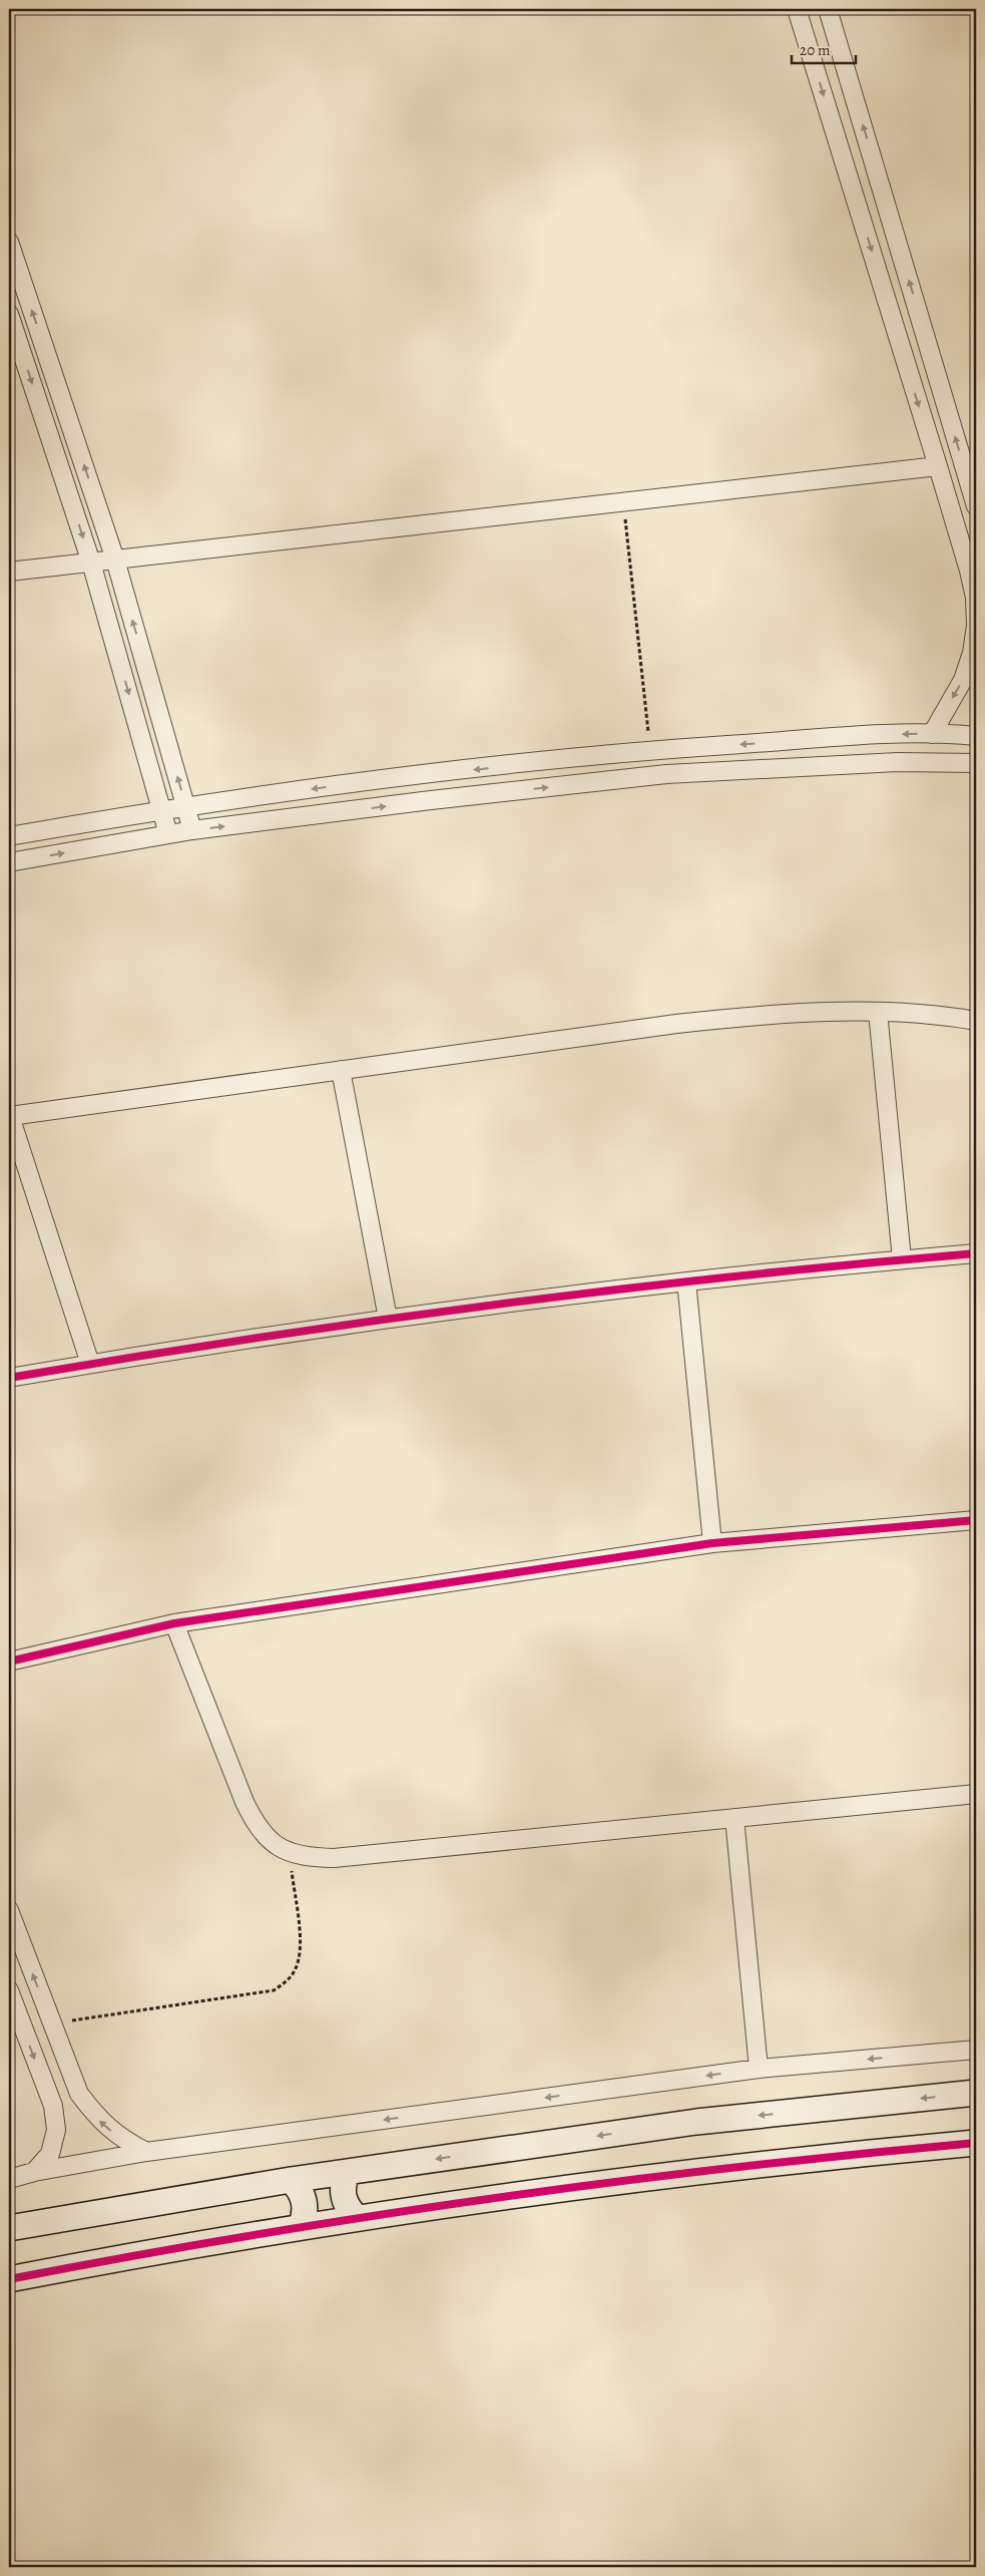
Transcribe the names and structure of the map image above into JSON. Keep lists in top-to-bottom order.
{
  "scale_bar": "20 m"
}
